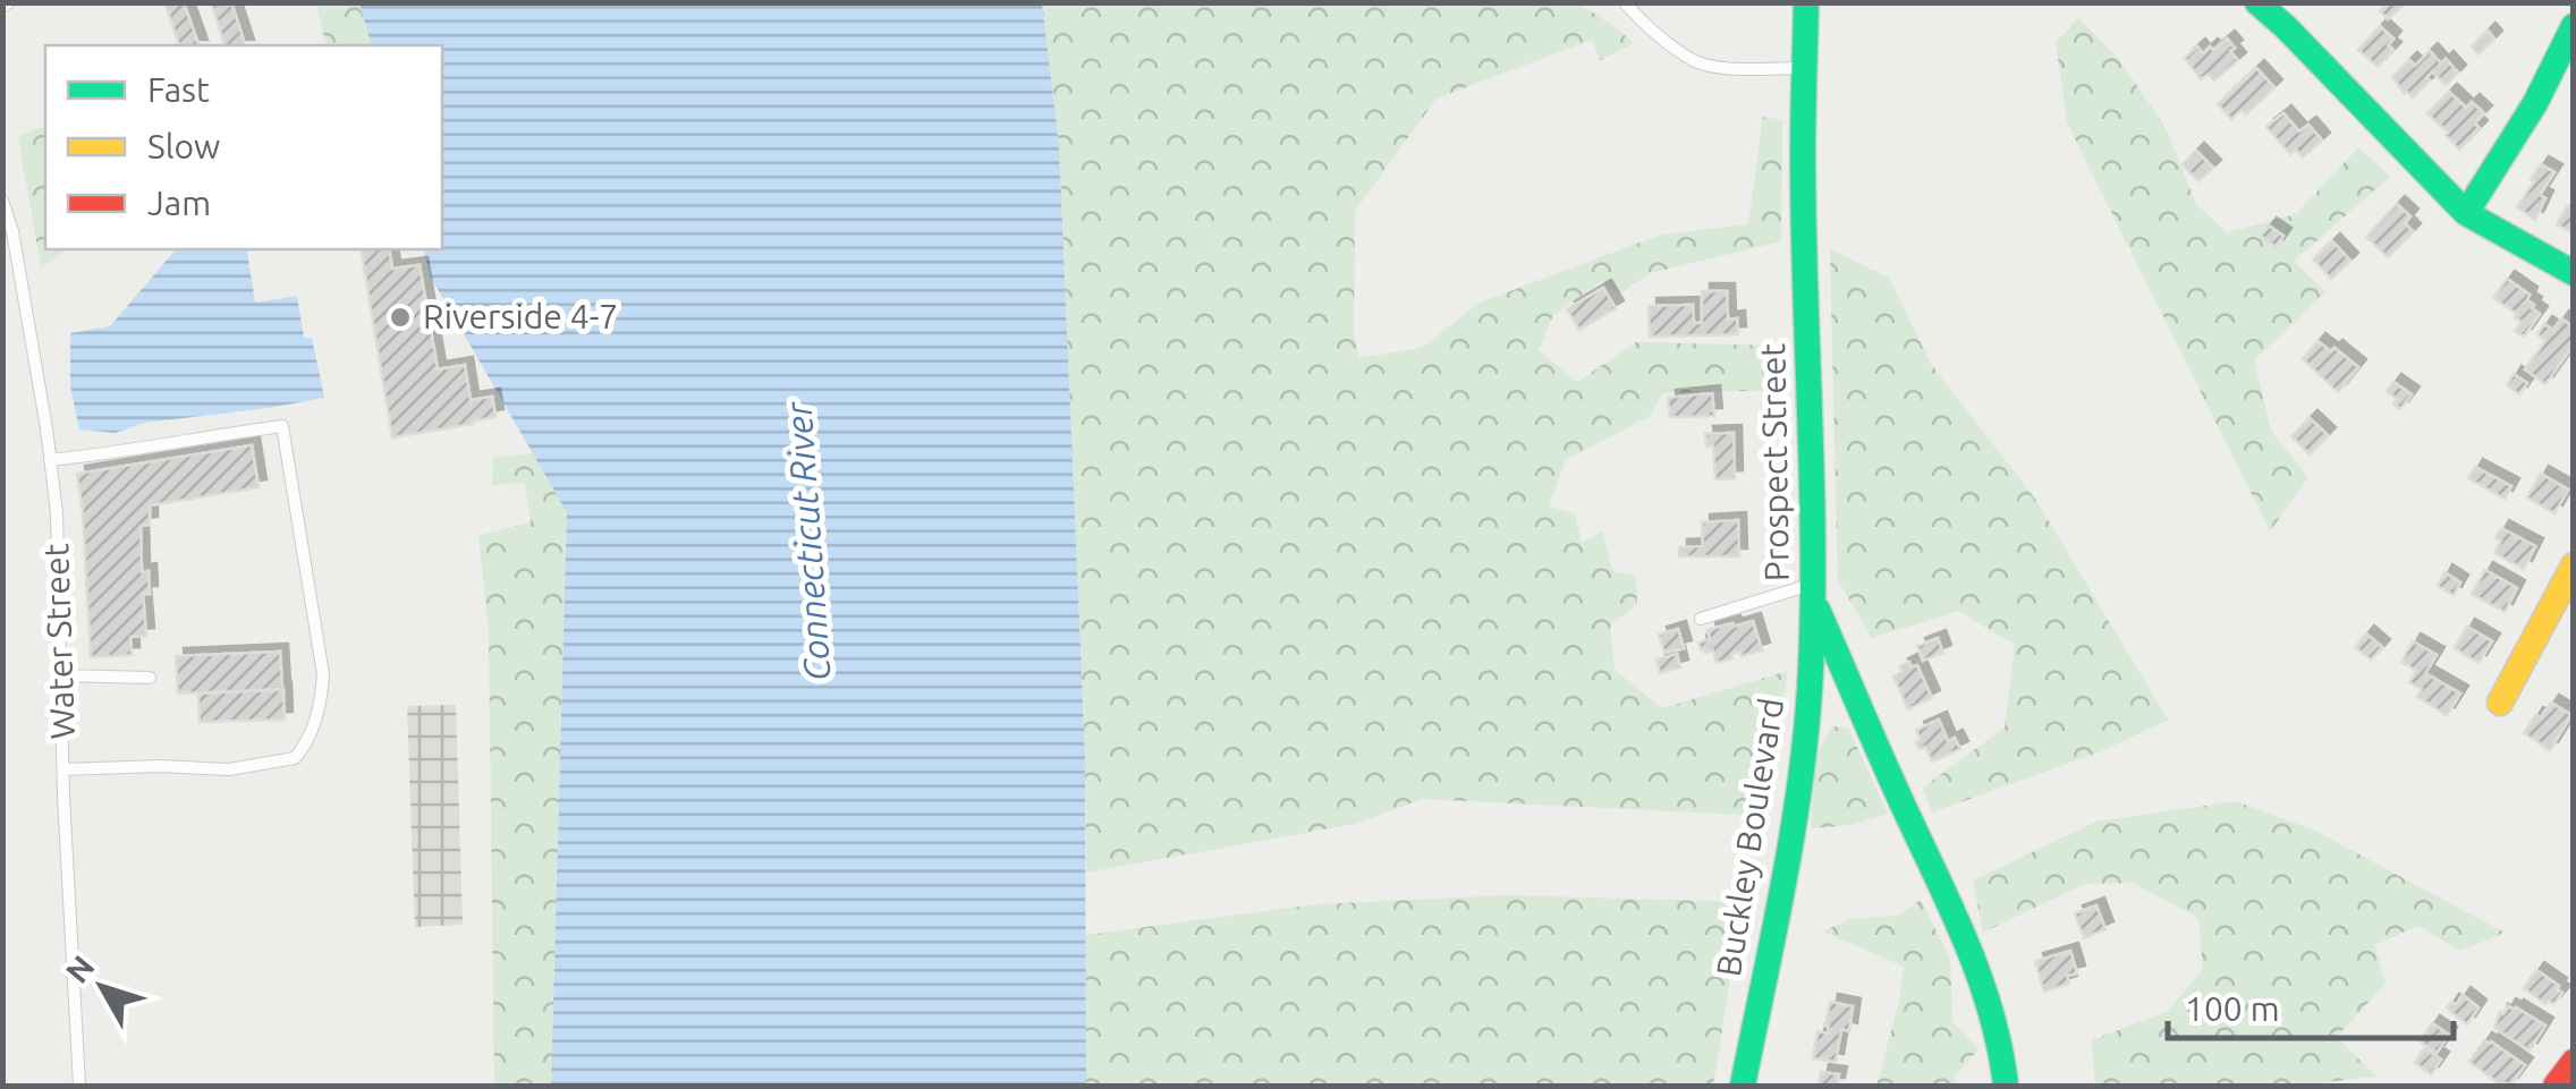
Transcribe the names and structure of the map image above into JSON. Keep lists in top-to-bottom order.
{
  "streets": {
    "street": ["Prospect Street", "Buckley Boulevard"],
    "lane": ["Water Street"]
  },
  "crossings": [
    ["Prospect Street", "Buckley Boulevard"]
  ],
  "water": ["Connecticut River"],
  "places": ["Riverside 4-7"],
  "legend": ["Fast", "Slow", "Jam"],
  "scale_bar": "100 m",
  "north": "top left"
}
